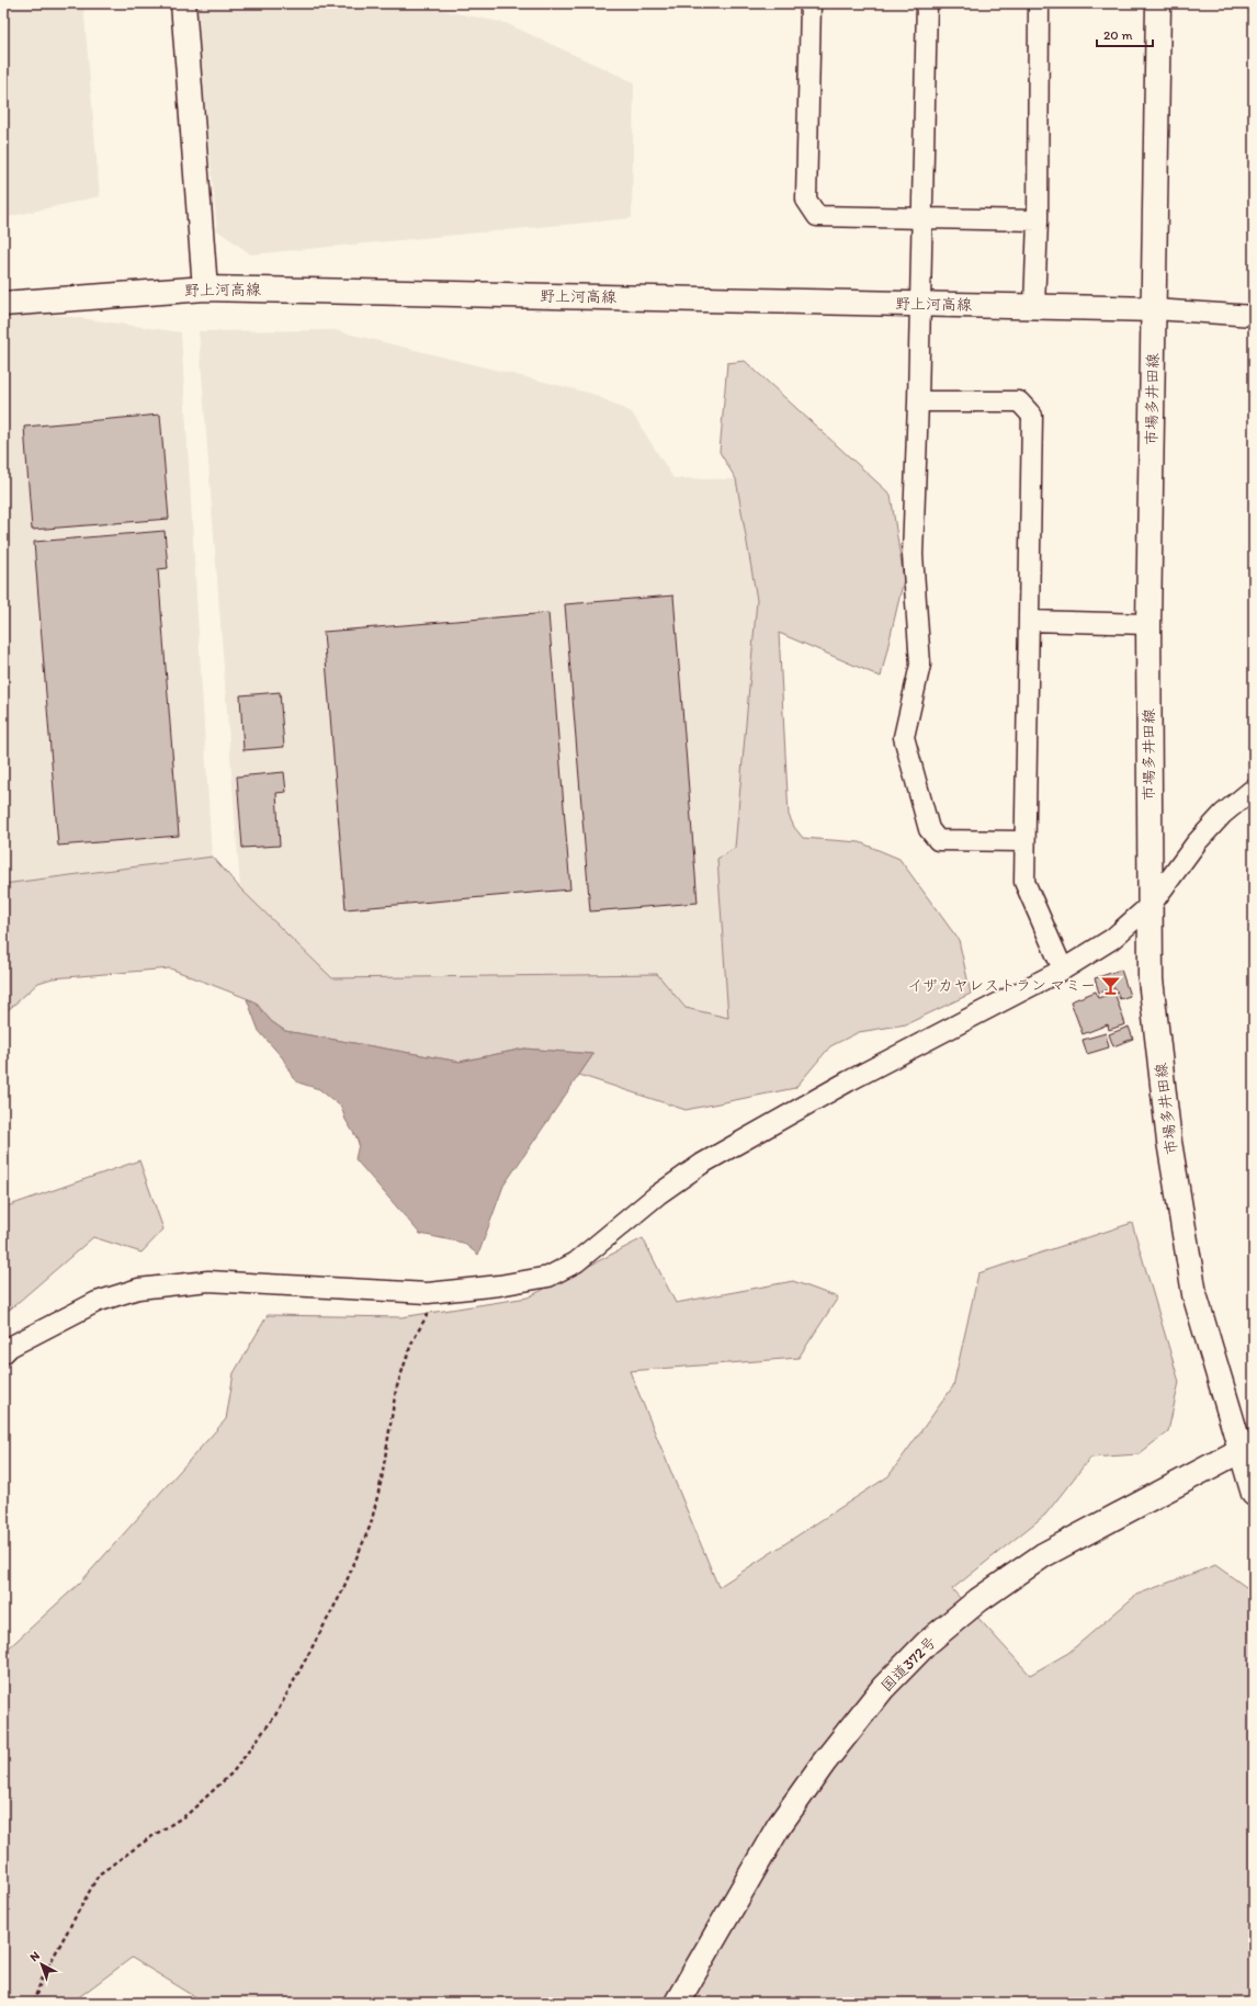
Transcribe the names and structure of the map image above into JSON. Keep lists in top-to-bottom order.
{
  "streets": {
    "main road": ["野上河高線", "市場多井田線", "国道372号"]
  },
  "crossings": [
    ["野上河高線", "市場多井田線"],
    ["市場多井田線", "国道372号"]
  ],
  "places": {
    "bar": ["イザカヤレストラン マミー"]
  },
  "scale_bar": "20 m",
  "north": "top left"
}
